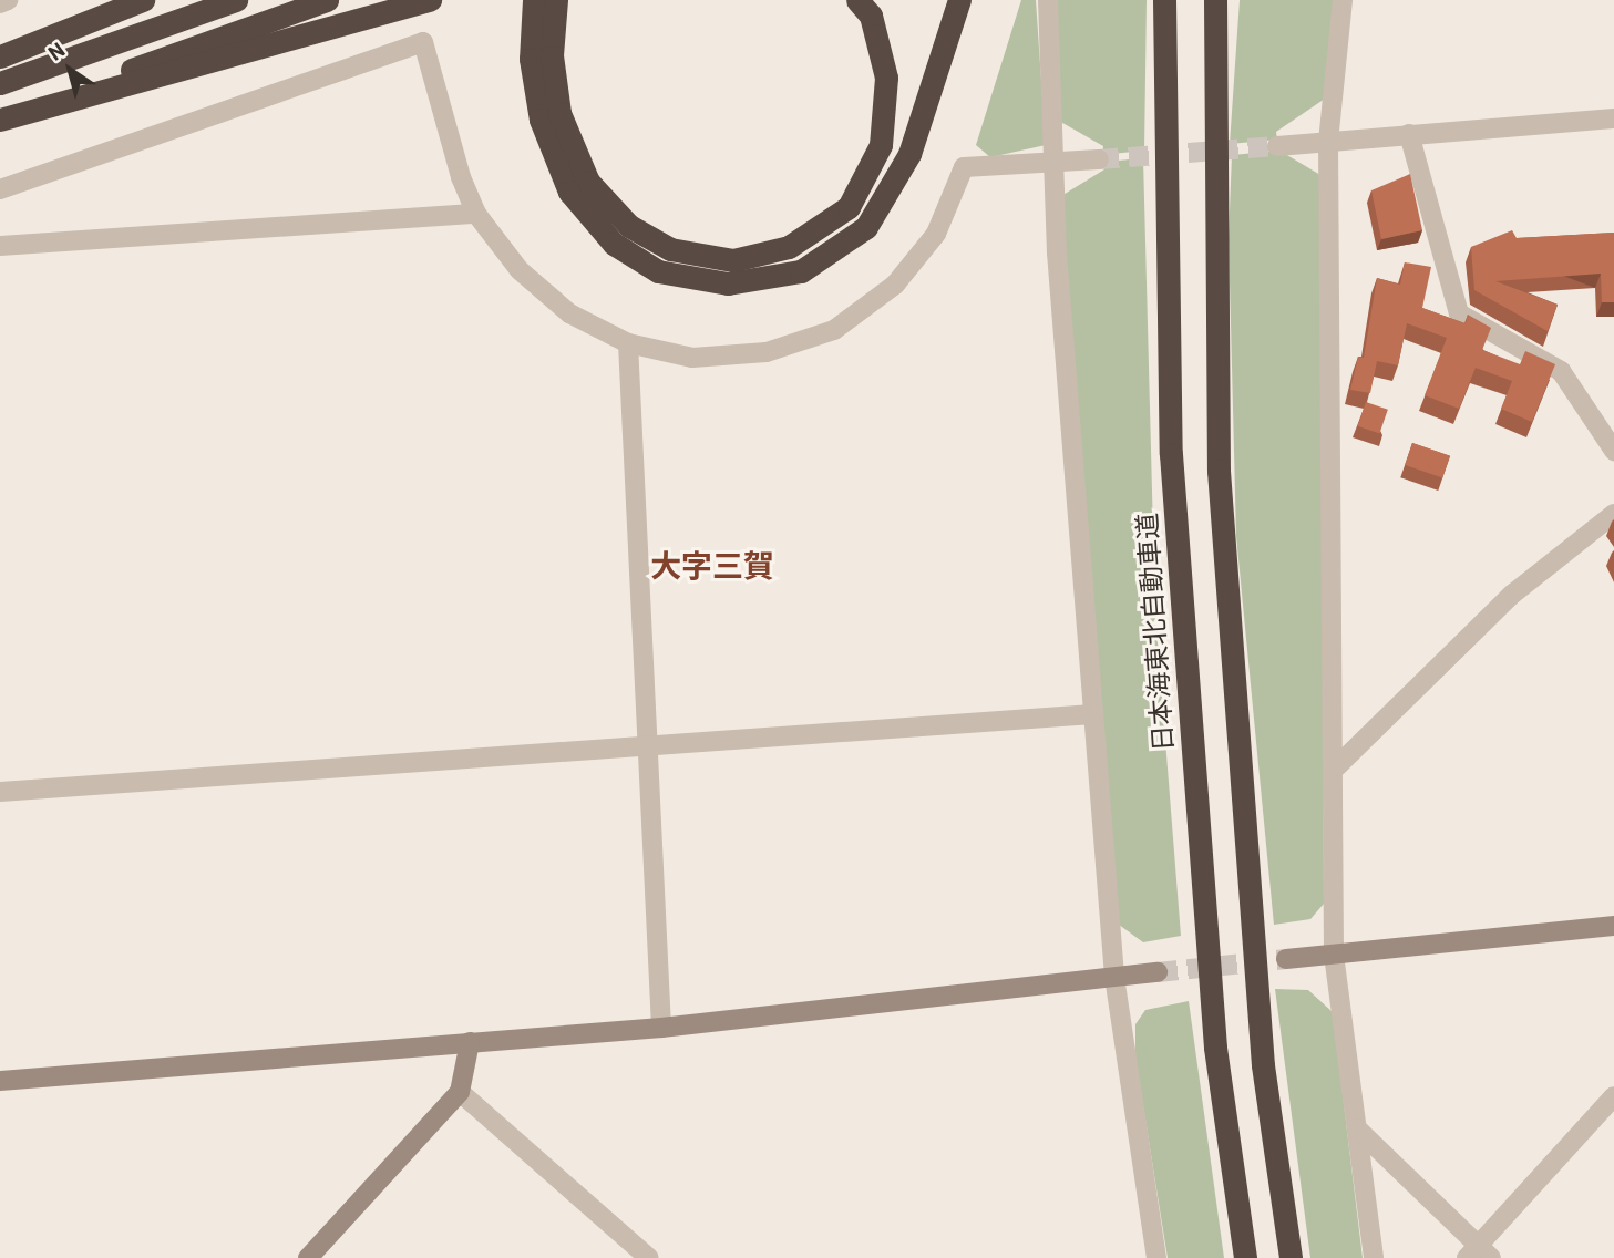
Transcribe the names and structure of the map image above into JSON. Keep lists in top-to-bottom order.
{
  "streets": {
    "highway": ["日本海東北自動車道"]
  },
  "districts": ["大字三賀"],
  "north": "top left"
}
